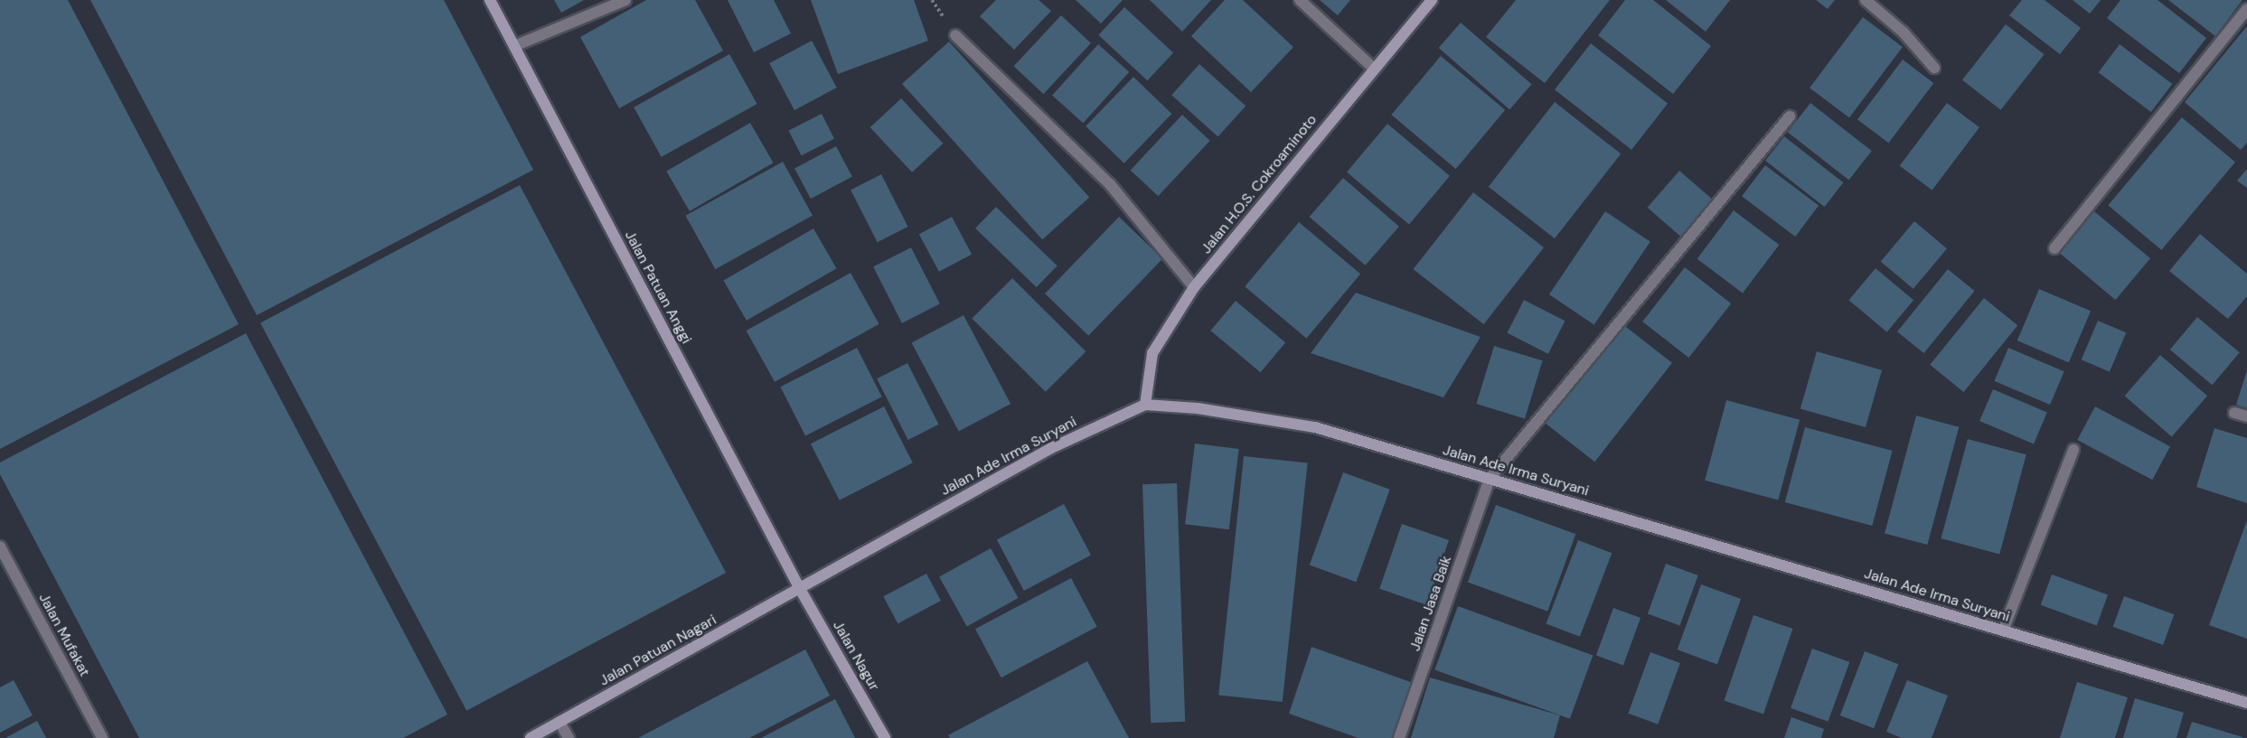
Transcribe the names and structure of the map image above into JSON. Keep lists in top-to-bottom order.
{
  "streets": {
    "main road": [
      "Jalan H.O.S. Cokroaminoto",
      "Jalan Patuan Anggi",
      "Jalan Ade Irma Suryani",
      "Jalan Patuan Nagari",
      "Jalan Nagur"
    ],
    "street": ["Jalan Jasa Baik", "Jalan Mufakat"]
  },
  "crossings": [
    ["Jalan H.O.S. Cokroaminoto", "Jalan Ade Irma Suryani"],
    ["Jalan Patuan Anggi", "Jalan Ade Irma Suryani"],
    ["Jalan Patuan Anggi", "Jalan Patuan Nagari"],
    ["Jalan Patuan Anggi", "Jalan Nagur"],
    ["Jalan Ade Irma Suryani", "Jalan Jasa Baik"],
    ["Jalan Ade Irma Suryani", "Jalan Patuan Nagari"],
    ["Jalan Ade Irma Suryani", "Jalan Nagur"],
    ["Jalan Patuan Nagari", "Jalan Nagur"]
  ]
}
